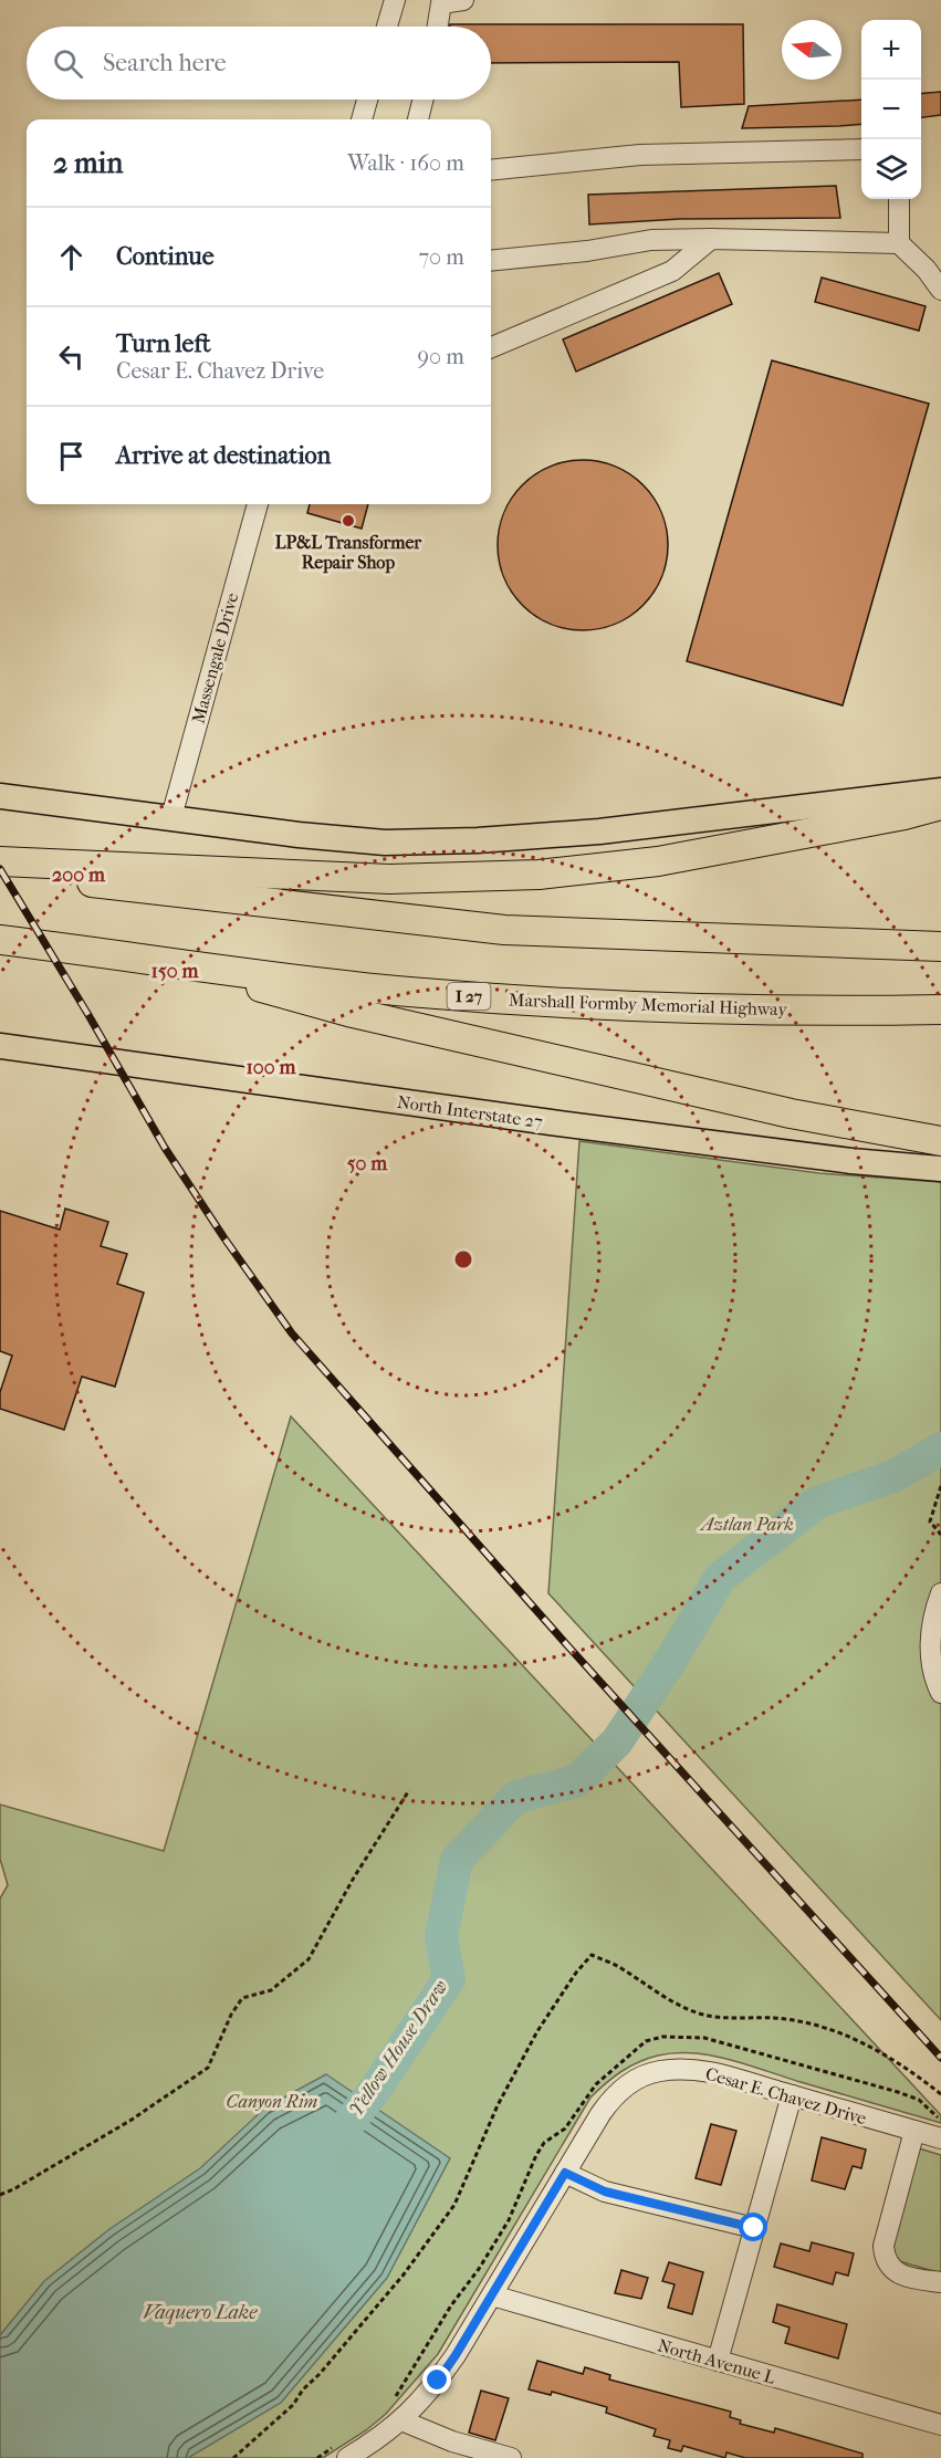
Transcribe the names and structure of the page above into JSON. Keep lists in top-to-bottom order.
{
  "streets": {
    "highway": ["I 27", "Marshall Formby Memorial Highway"],
    "main road": ["North Interstate 27"],
    "street": ["Massengale Drive", "Cesar E. Chavez Drive", "North Avenue L"]
  },
  "crossings": [
    ["Cesar E. Chavez Drive", "North Avenue L"]
  ],
  "water": ["Yellow House Draw", "Vaquero Lake"],
  "parks": ["Aztlan Park", "Canyon Rim"],
  "places": ["LP&L Transformer Repair Shop"],
  "north": "left",
  "page": {
    "map_buttons": ["+", "−"],
    "search": "Search here",
    "heading": ["2 min", "Walk · 160 m"],
    "list": [
      ["Continue", "70 m"],
      ["Turn left", "Cesar E. Chavez Drive", "90 m"],
      "Arrive at destination"
    ]
  },
  "rings": [
    "200 m",
    "150 m",
    "100 m",
    "50 m"
  ]
}
